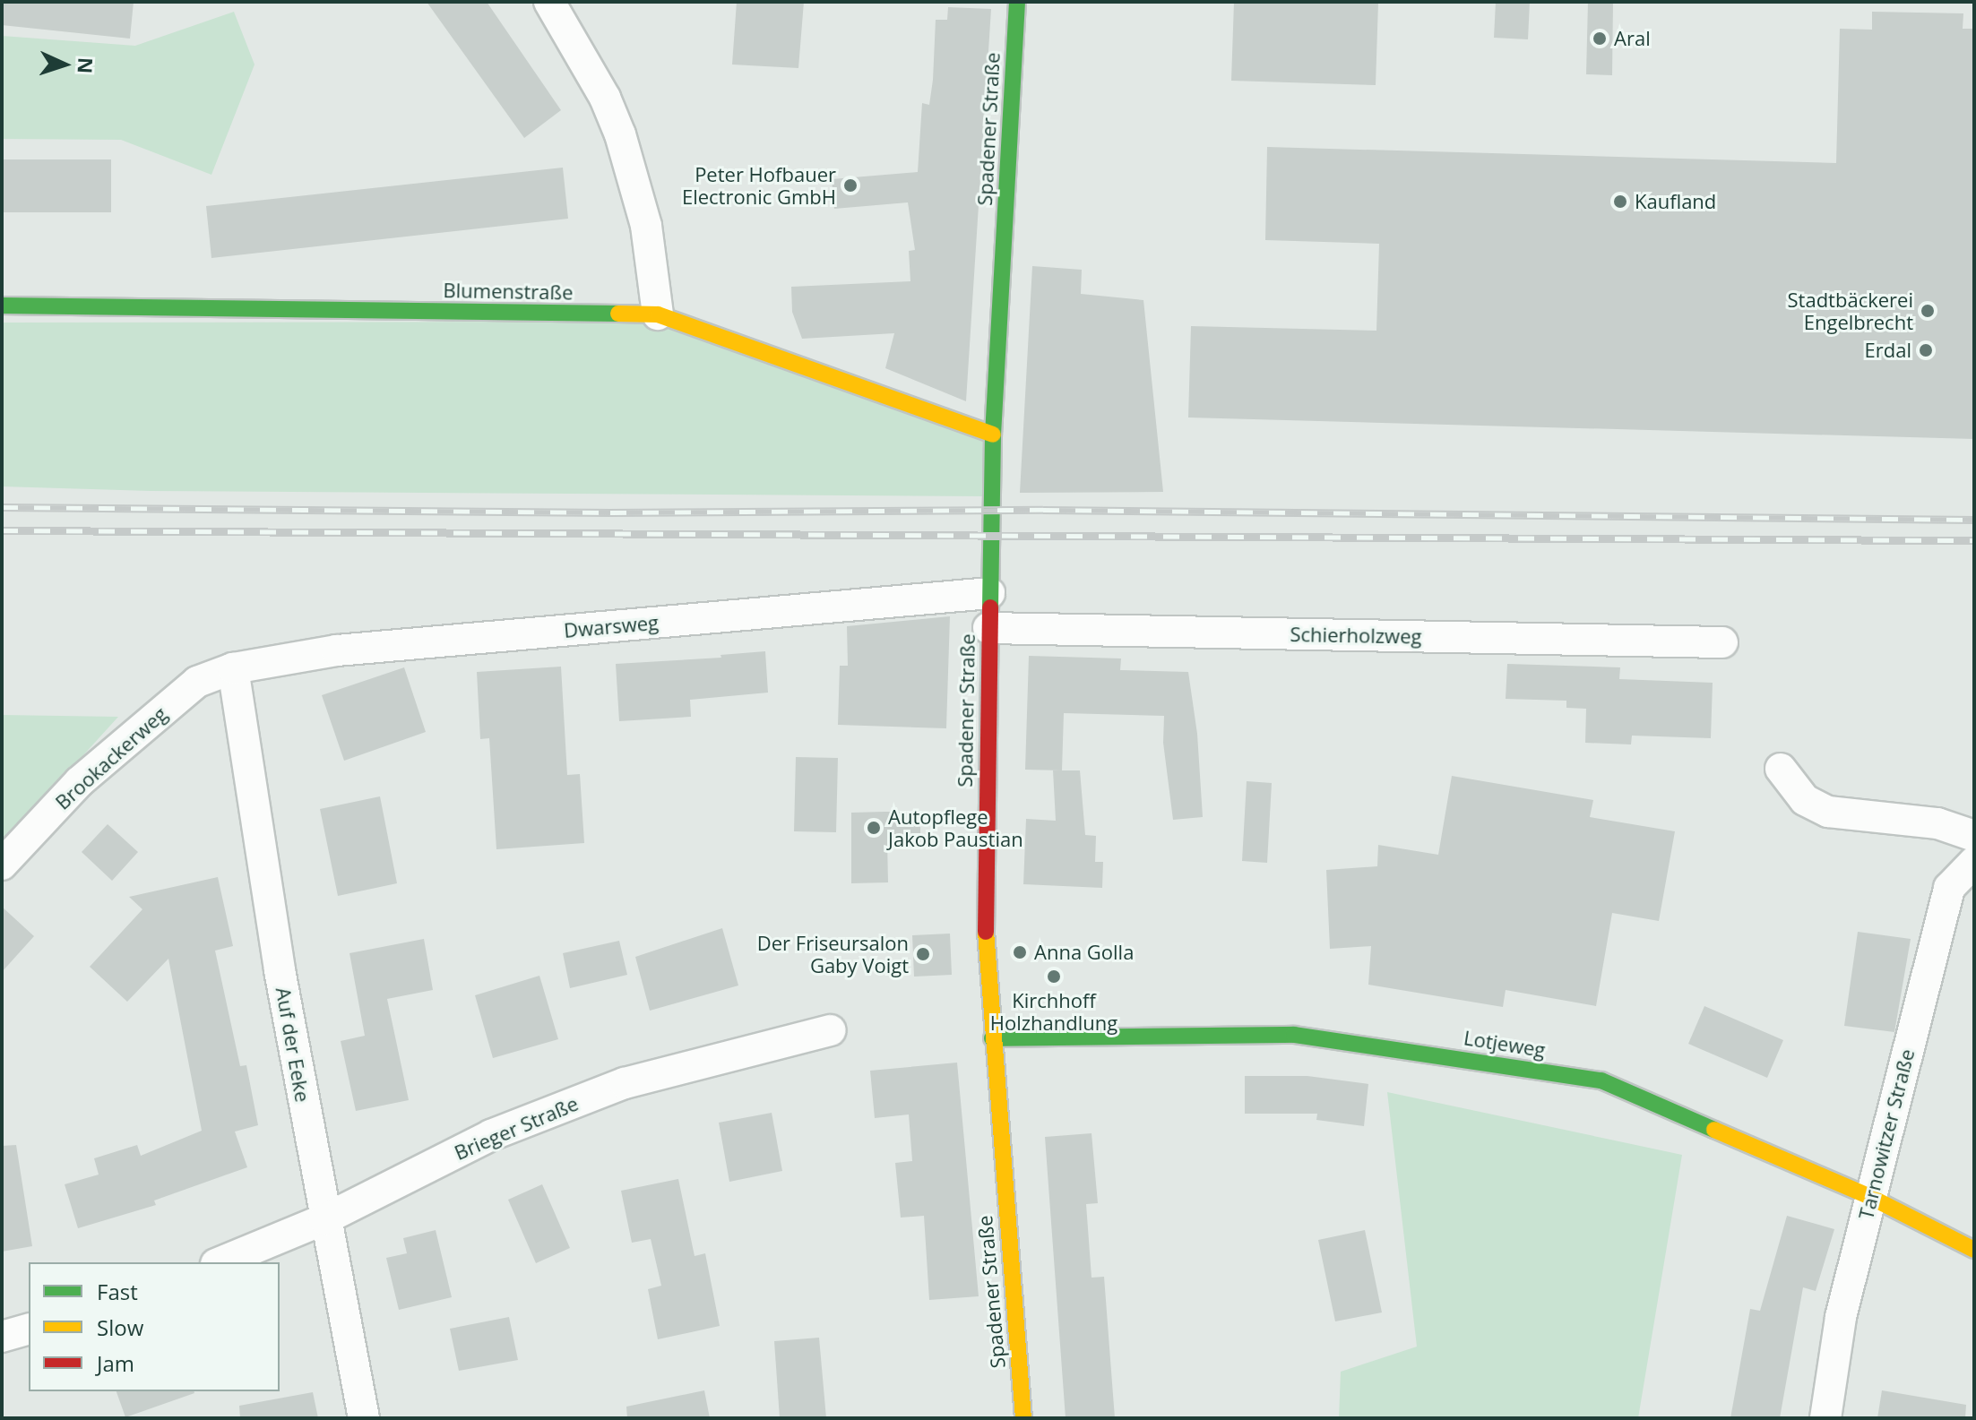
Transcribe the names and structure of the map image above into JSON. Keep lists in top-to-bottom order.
{
  "streets": {
    "street": [
      "Spadener Straße",
      "Blumenstraße",
      "Dwarsweg",
      "Schierholzweg",
      "Brookackerweg",
      "Lotjeweg",
      "Auf der Eeke",
      "Brieger Straße",
      "Tarnowitzer Straße"
    ]
  },
  "crossings": [
    ["Spadener Straße", "Blumenstraße"],
    ["Spadener Straße", "Dwarsweg"],
    ["Spadener Straße", "Schierholzweg"],
    ["Spadener Straße", "Lotjeweg"],
    ["Dwarsweg", "Brookackerweg"],
    ["Dwarsweg", "Auf der Eeke"],
    ["Brookackerweg", "Auf der Eeke"],
    ["Lotjeweg", "Tarnowitzer Straße"],
    ["Auf der Eeke", "Brieger Straße"]
  ],
  "places": [
    "Aral",
    "Peter Hofbauer Electronic GmbH",
    "Kaufland",
    "Stadtbäckerei Engelbrecht",
    "Erdal",
    "Autopflege Jakob Paustian",
    "Anna Golla",
    "Der Friseursalon Gaby Voigt",
    "Kirchhoff Holzhandlung"
  ],
  "legend": ["Fast", "Slow", "Jam"],
  "north": "right"
}
